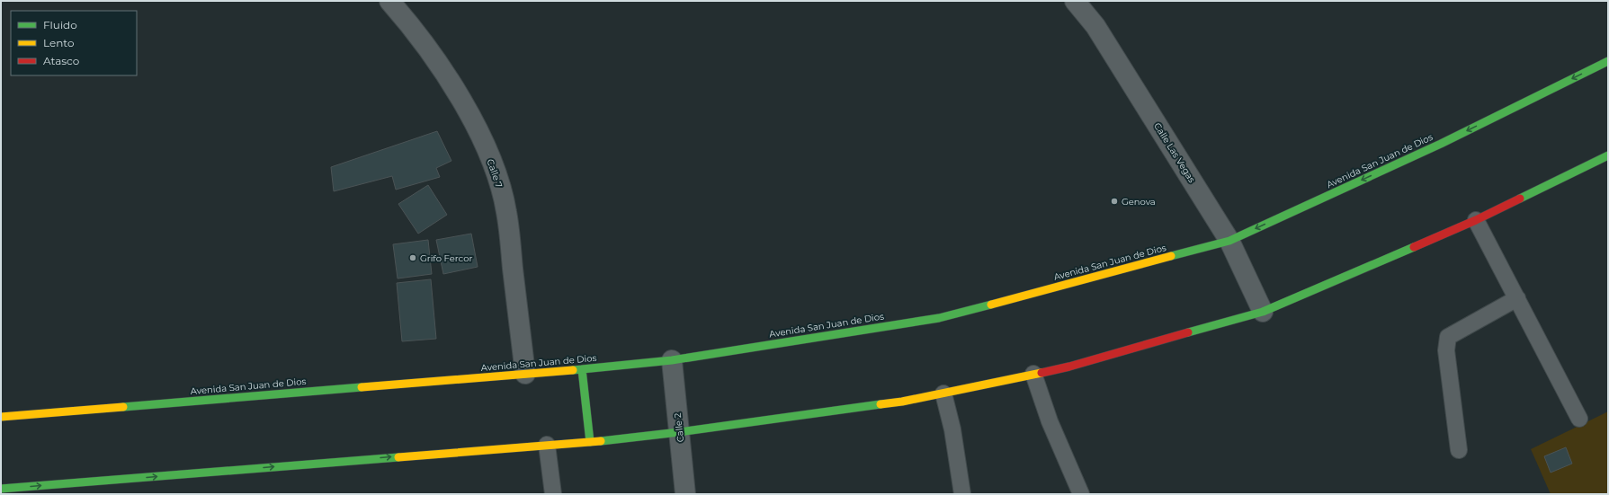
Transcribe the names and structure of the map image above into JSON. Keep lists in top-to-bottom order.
{
  "streets": {
    "main road": ["Avenida San Juan de Dios"],
    "street": ["Calle Las Vegas", "Calle 7", "Calle 2"]
  },
  "crossings": [
    ["Calle Las Vegas", "Avenida San Juan de Dios"],
    ["Avenida San Juan de Dios", "Calle 7"],
    ["Avenida San Juan de Dios", "Calle 2"]
  ],
  "places": ["Genova", "Grifo Fercor"],
  "legend": ["Fluido", "Lento", "Atasco"]
}
